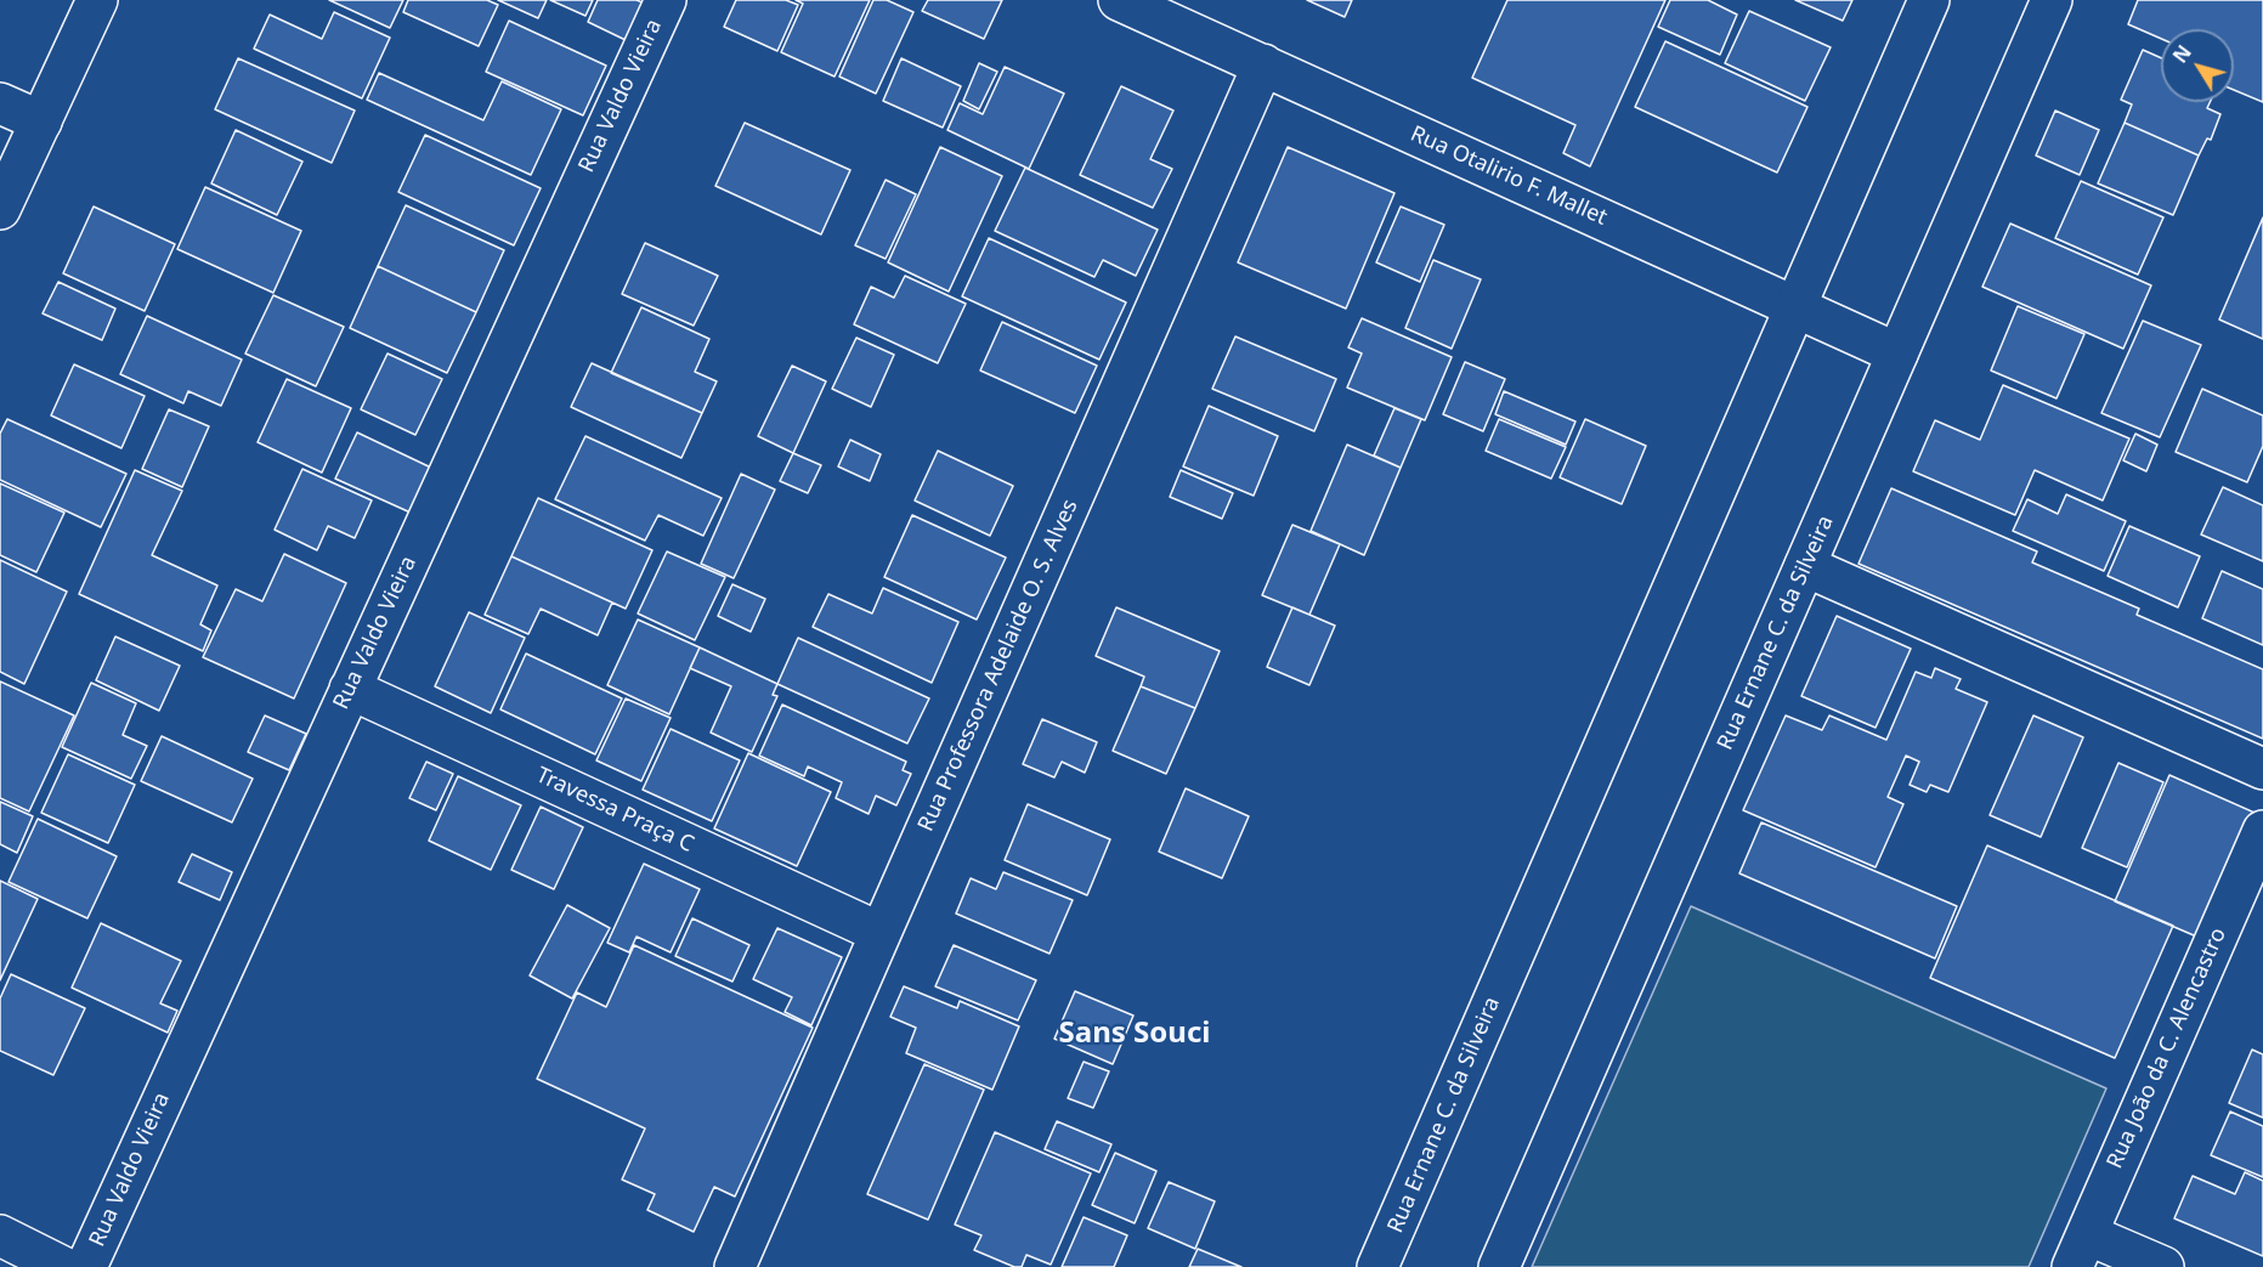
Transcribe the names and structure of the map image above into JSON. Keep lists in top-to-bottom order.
{
  "streets": {
    "street": [
      "Rua Valdo Vieira",
      "Rua Otalirio F. Mallet",
      "Rua Ernane C. da Silveira",
      "Rua Professora Adelaide O. S. Alves",
      "Travessa Praça C",
      "Rua João da C. Alencastro"
    ]
  },
  "crossings": [
    ["Rua Valdo Vieira", "Travessa Praça C"],
    ["Rua Otalirio F. Mallet", "Rua Ernane C. da Silveira"],
    ["Rua Otalirio F. Mallet", "Rua Professora Adelaide O. S. Alves"],
    ["Rua Professora Adelaide O. S. Alves", "Travessa Praça C"]
  ],
  "districts": ["Sans Souci"],
  "north": "top left"
}
